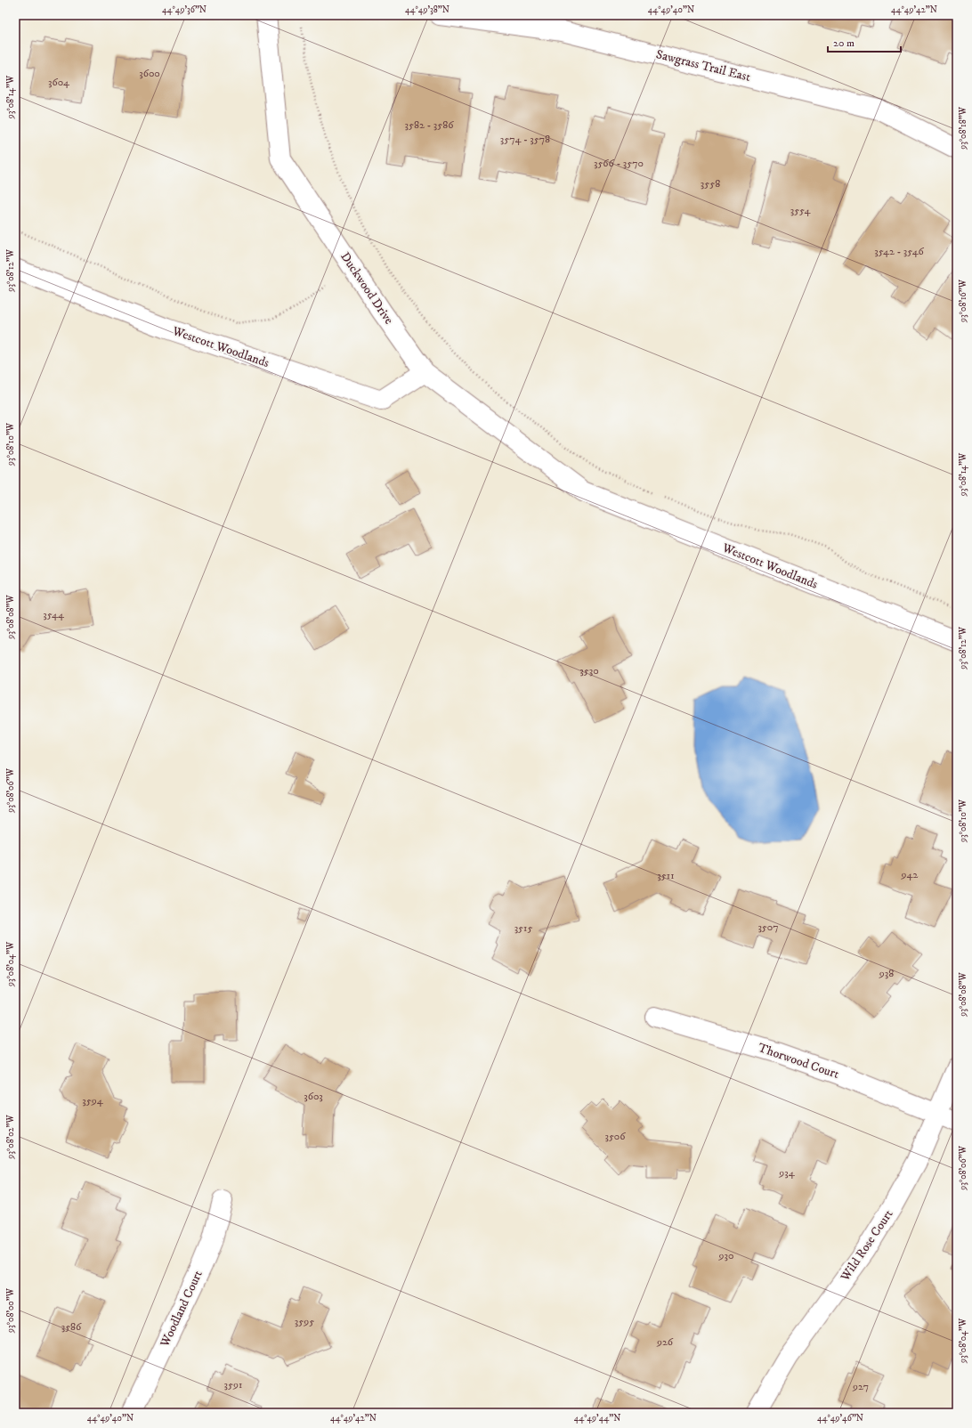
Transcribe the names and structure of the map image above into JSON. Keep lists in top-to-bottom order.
{
  "streets": {
    "street": [
      "Sawgrass Trail East",
      "Duckwood Drive",
      "Westcott Woodlands",
      "Thorwood Court",
      "Wild Rose Court",
      "Woodland Court"
    ]
  },
  "crossings": [
    ["Duckwood Drive", "Westcott Woodlands"],
    ["Thorwood Court", "Wild Rose Court"]
  ],
  "house_numbers": [
    "3600",
    "3604",
    "3582 - 3586",
    "3574 - 3578",
    "3566 - 3570",
    "3558",
    "3554",
    "3542 - 3546",
    "3544",
    "3530",
    "942",
    "3511",
    "3507",
    "3515",
    "938",
    "3603",
    "3594",
    "3506",
    "934",
    "930",
    "3595",
    "3586",
    "926",
    "3591",
    "927"
  ],
  "scale_bar": "20 m",
  "coordinates": [
    "44°49'36\"N",
    "44°49'38\"N",
    "44°49'40\"N",
    "44°49'42\"N",
    "93°08'14\"W",
    "93°08'18\"W",
    "93°08'12\"W",
    "93°08'16\"W",
    "93°08'10\"W",
    "93°08'08\"W",
    "93°08'06\"W",
    "93°08'04\"W",
    "93°08'02\"W",
    "93°08'00\"W",
    "44°49'44\"N",
    "44°49'46\"N"
  ]
}
